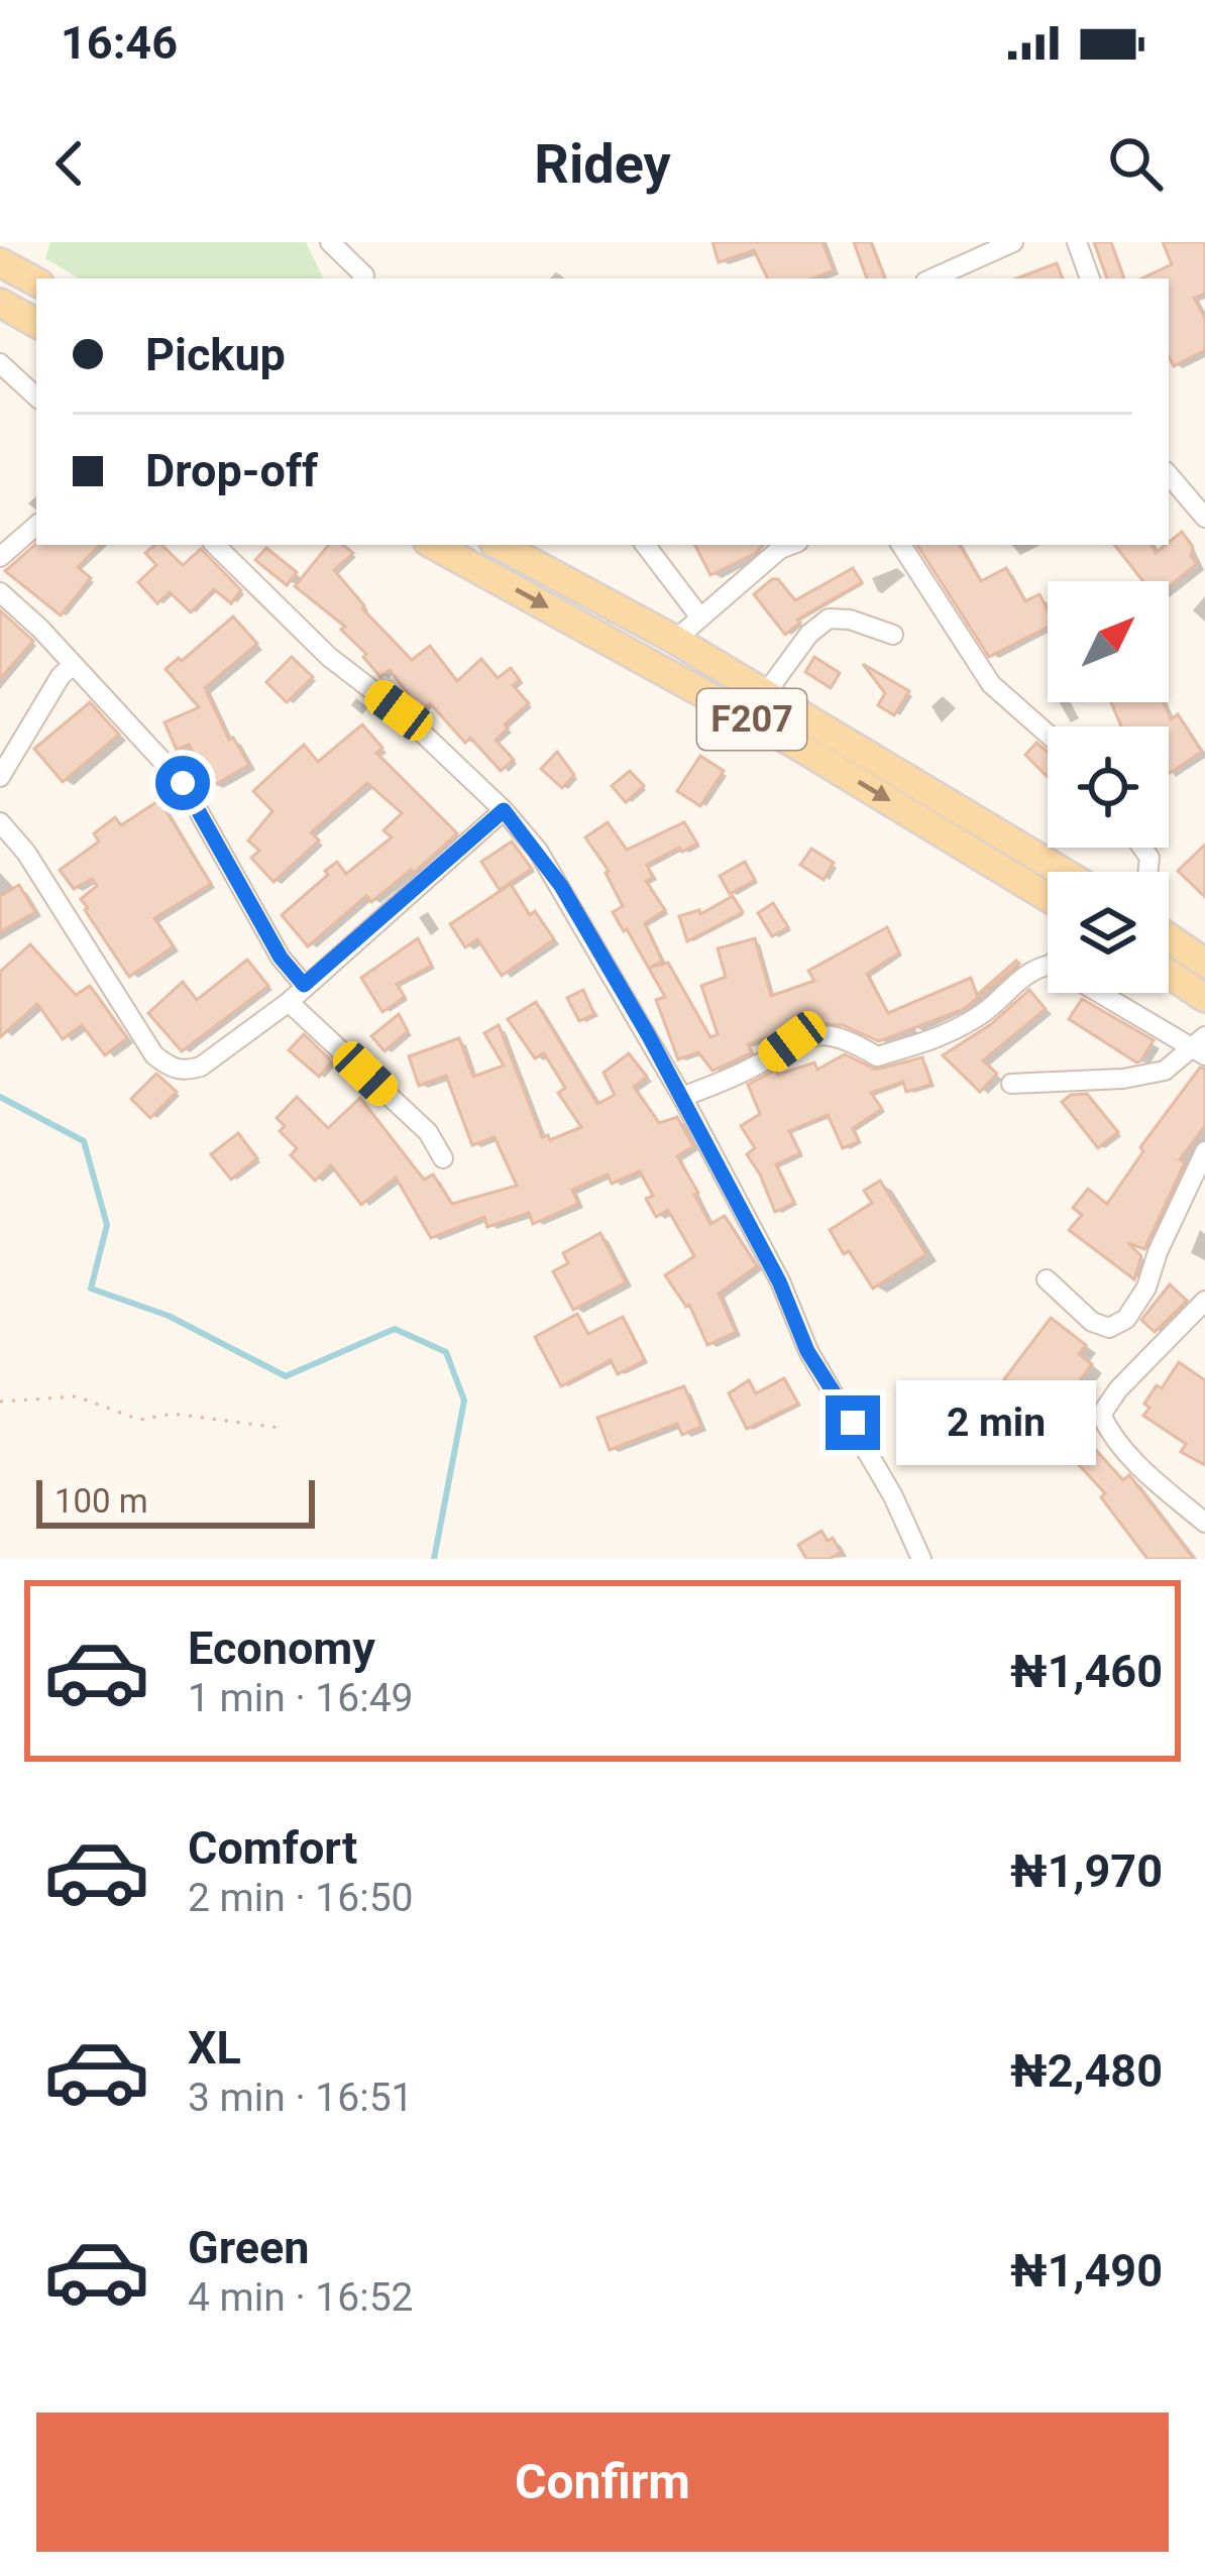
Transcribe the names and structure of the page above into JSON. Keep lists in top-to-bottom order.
{
  "streets": {
    "main road": ["F207"]
  },
  "scale_bar": "100 m",
  "north": "top right",
  "page": {
    "status": "16:46",
    "header": "Ridey",
    "banner": ["Pickup", "Drop-off"],
    "bubble": "2 min",
    "scale": "100 m",
    "list": [
      {
        "name": "Economy",
        "note": "1 min · 16:49",
        "value": "₦1,460"
      },
      {
        "name": "Comfort",
        "note": "2 min · 16:50",
        "value": "₦1,970"
      },
      {
        "name": "XL",
        "note": "3 min · 16:51",
        "value": "₦2,480"
      },
      {
        "name": "Green",
        "note": "4 min · 16:52",
        "value": "₦1,490"
      }
    ],
    "buttons": "Confirm"
  }
}
